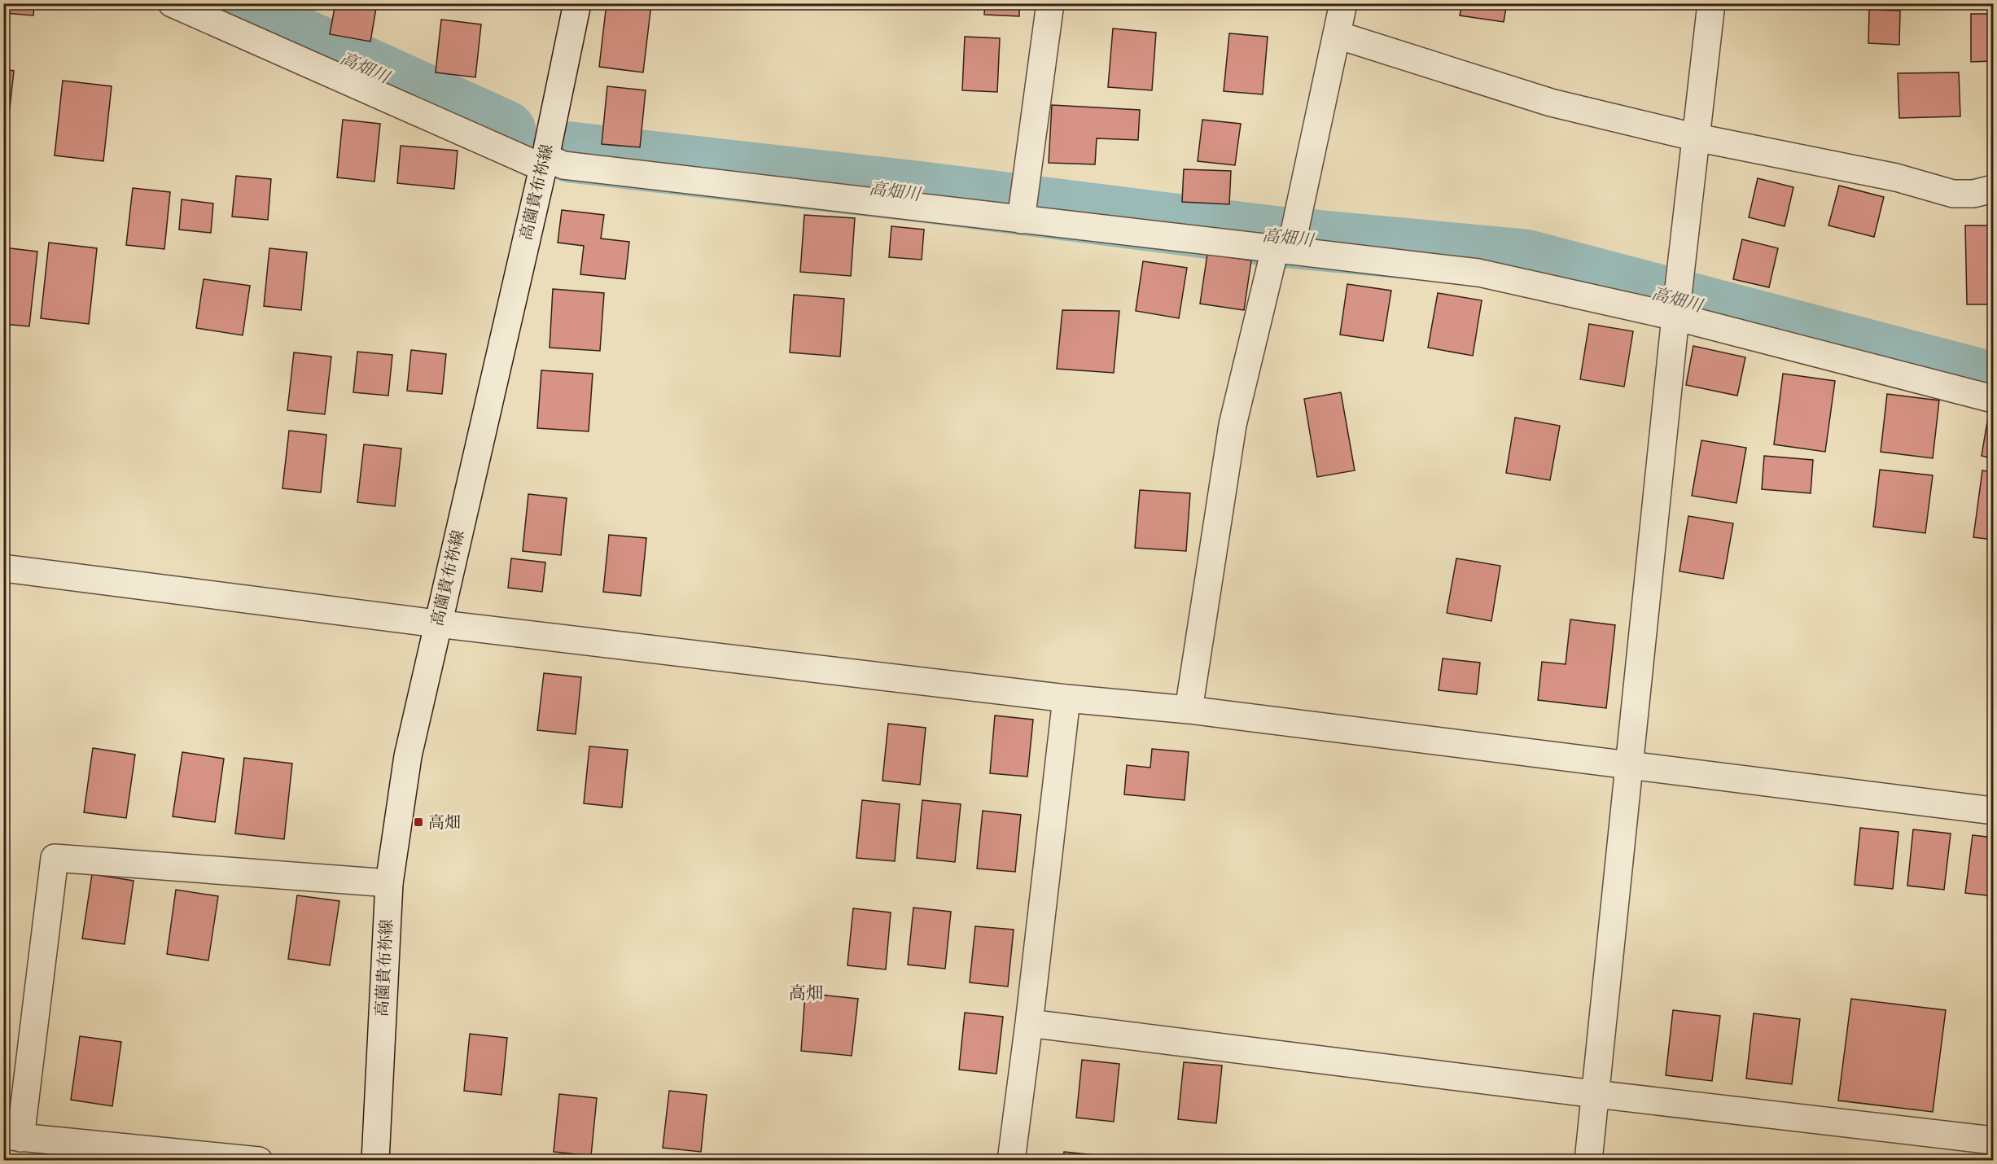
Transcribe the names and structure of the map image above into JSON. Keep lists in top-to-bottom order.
{
  "streets": {
    "street": ["高薗貴布祢線"]
  },
  "districts": ["高畑"],
  "water": ["高畑川"],
  "places": {
    "transit": ["高畑"]
  }
}
